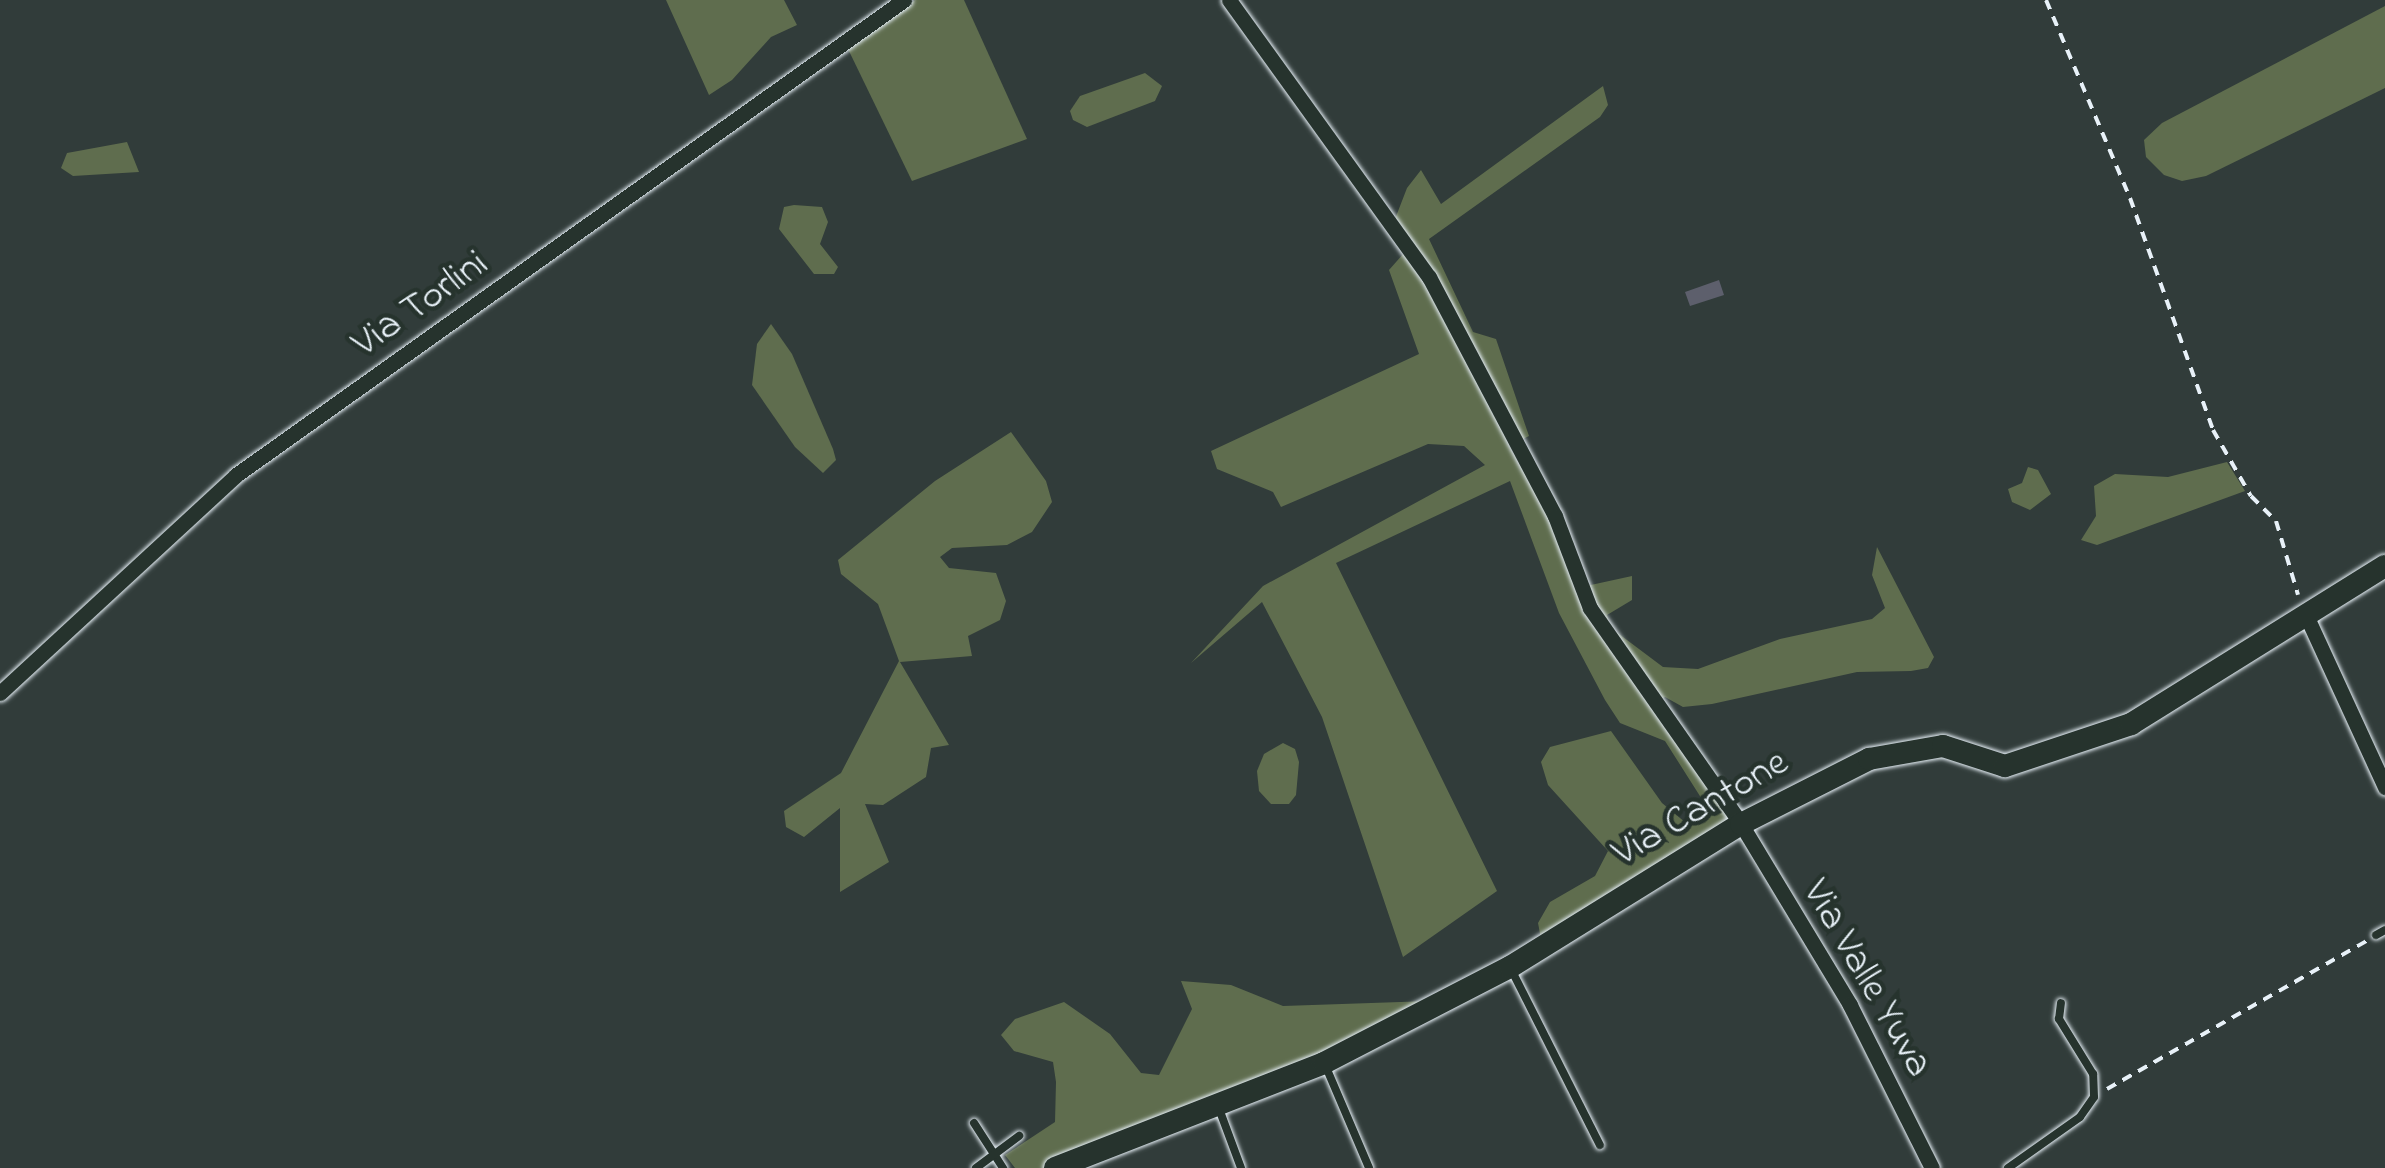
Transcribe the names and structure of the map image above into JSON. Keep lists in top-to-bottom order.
{
  "streets": {
    "main road": ["Via Cantone"],
    "street": ["Via Torlini", "Via Valle Yuva"]
  },
  "crossings": [
    ["Via Cantone", "Via Valle Yuva"]
  ]
}
